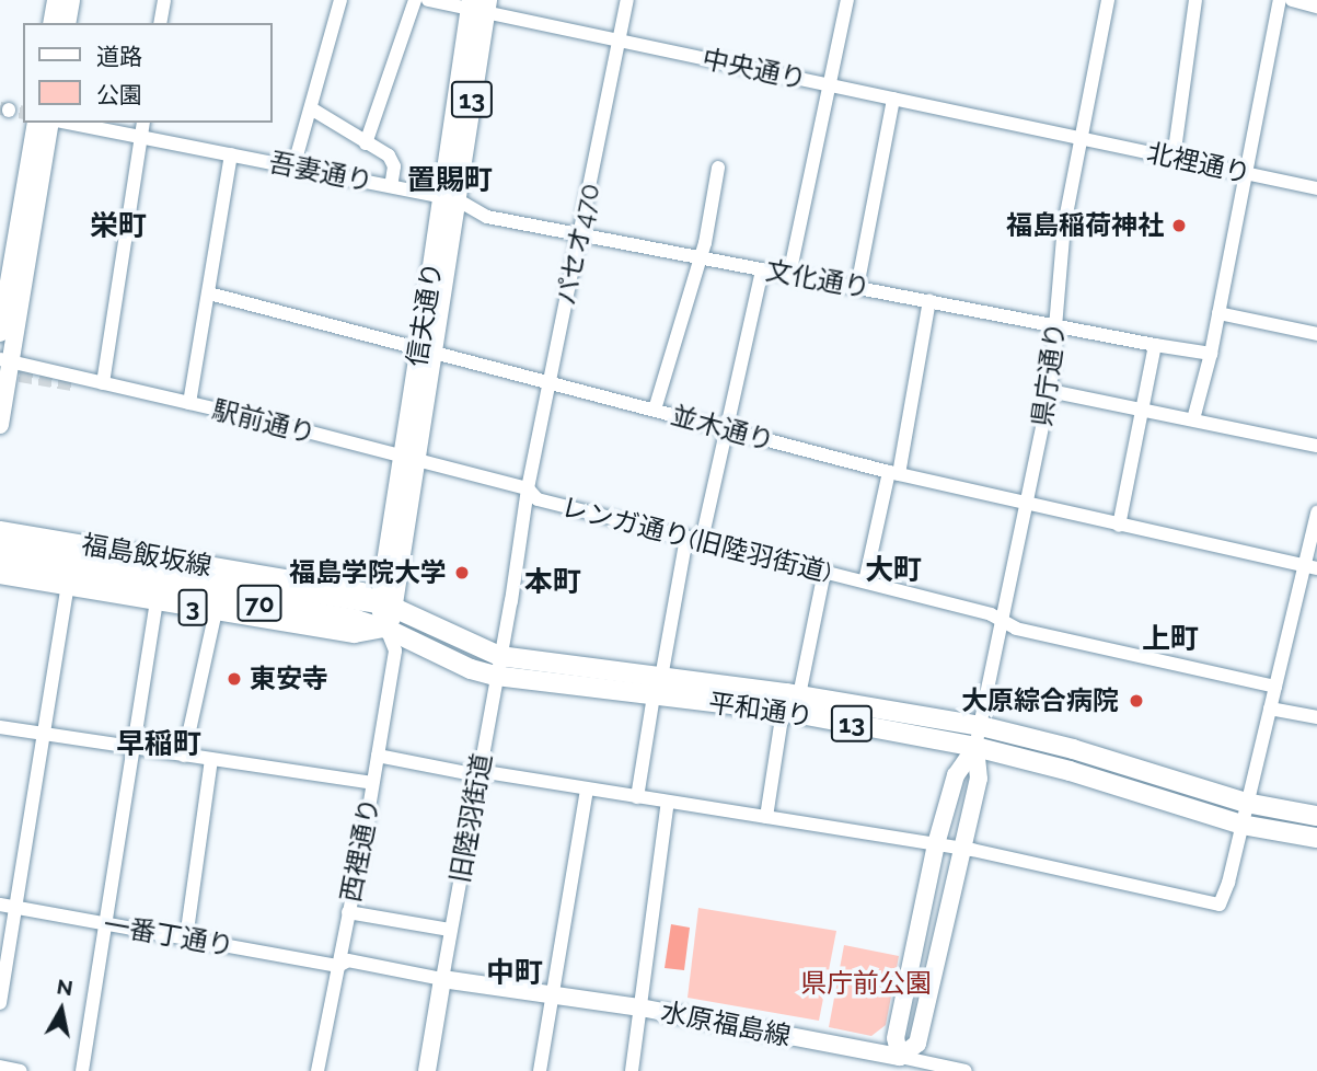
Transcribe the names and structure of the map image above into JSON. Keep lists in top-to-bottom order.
{
  "streets": {
    "highway": ["13", "信夫通り", "平和通り"],
    "main road": [
      "県庁通り",
      "福島飯坂線",
      "70",
      "3",
      "水原福島線"
    ],
    "street": [
      "中央通り",
      "北裡通り",
      "吾妻通り",
      "パセオ470",
      "文化通り",
      "駅前通り",
      "並木通り",
      "レンガ通り(旧陸羽街道)",
      "旧陸羽街道",
      "西裡通り",
      "一番丁通り"
    ]
  },
  "crossings": [
    ["中央通り", "北裡通り"],
    ["中央通り", "パセオ470"],
    ["中央通り", "信夫通り"],
    ["中央通り", "県庁通り"],
    ["北裡通り", "県庁通り"],
    ["吾妻通り", "パセオ470"],
    ["吾妻通り", "文化通り"],
    ["吾妻通り", "信夫通り"],
    ["パセオ470", "文化通り"],
    ["パセオ470", "駅前通り"],
    ["パセオ470", "並木通り"],
    ["パセオ470", "レンガ通り(旧陸羽街道)"],
    ["パセオ470", "旧陸羽街道"],
    ["文化通り", "県庁通り"],
    ["信夫通り", "駅前通り"],
    ["信夫通り", "並木通り"],
    ["信夫通り", "福島飯坂線"],
    ["信夫通り", "70"],
    ["信夫通り", "平和通り"],
    ["信夫通り", "西裡通り"],
    ["県庁通り", "並木通り"],
    ["県庁通り", "レンガ通り(旧陸羽街道)"],
    ["県庁通り", "平和通り"],
    ["県庁通り", "水原福島線"],
    ["駅前通り", "レンガ通り(旧陸羽街道)"],
    ["駅前通り", "旧陸羽街道"],
    ["レンガ通り(旧陸羽街道)", "旧陸羽街道"],
    ["福島飯坂線", "70"],
    ["福島飯坂線", "平和通り"],
    ["福島飯坂線", "西裡通り"],
    ["70", "平和通り"],
    ["70", "西裡通り"],
    ["平和通り", "旧陸羽街道"],
    ["平和通り", "西裡通り"],
    ["旧陸羽街道", "一番丁通り"],
    ["旧陸羽街道", "水原福島線"],
    ["西裡通り", "一番丁通り"],
    ["一番丁通り", "水原福島線"]
  ],
  "districts": [
    "置賜町",
    "栄町",
    "大町",
    "本町",
    "上町",
    "早稲町",
    "中町"
  ],
  "parks": ["県庁前公園"],
  "places": [
    "福島稲荷神社",
    "福島学院大学",
    "東安寺",
    "大原綜合病院"
  ],
  "legend": ["道路", "公園"],
  "north": "top"
}
